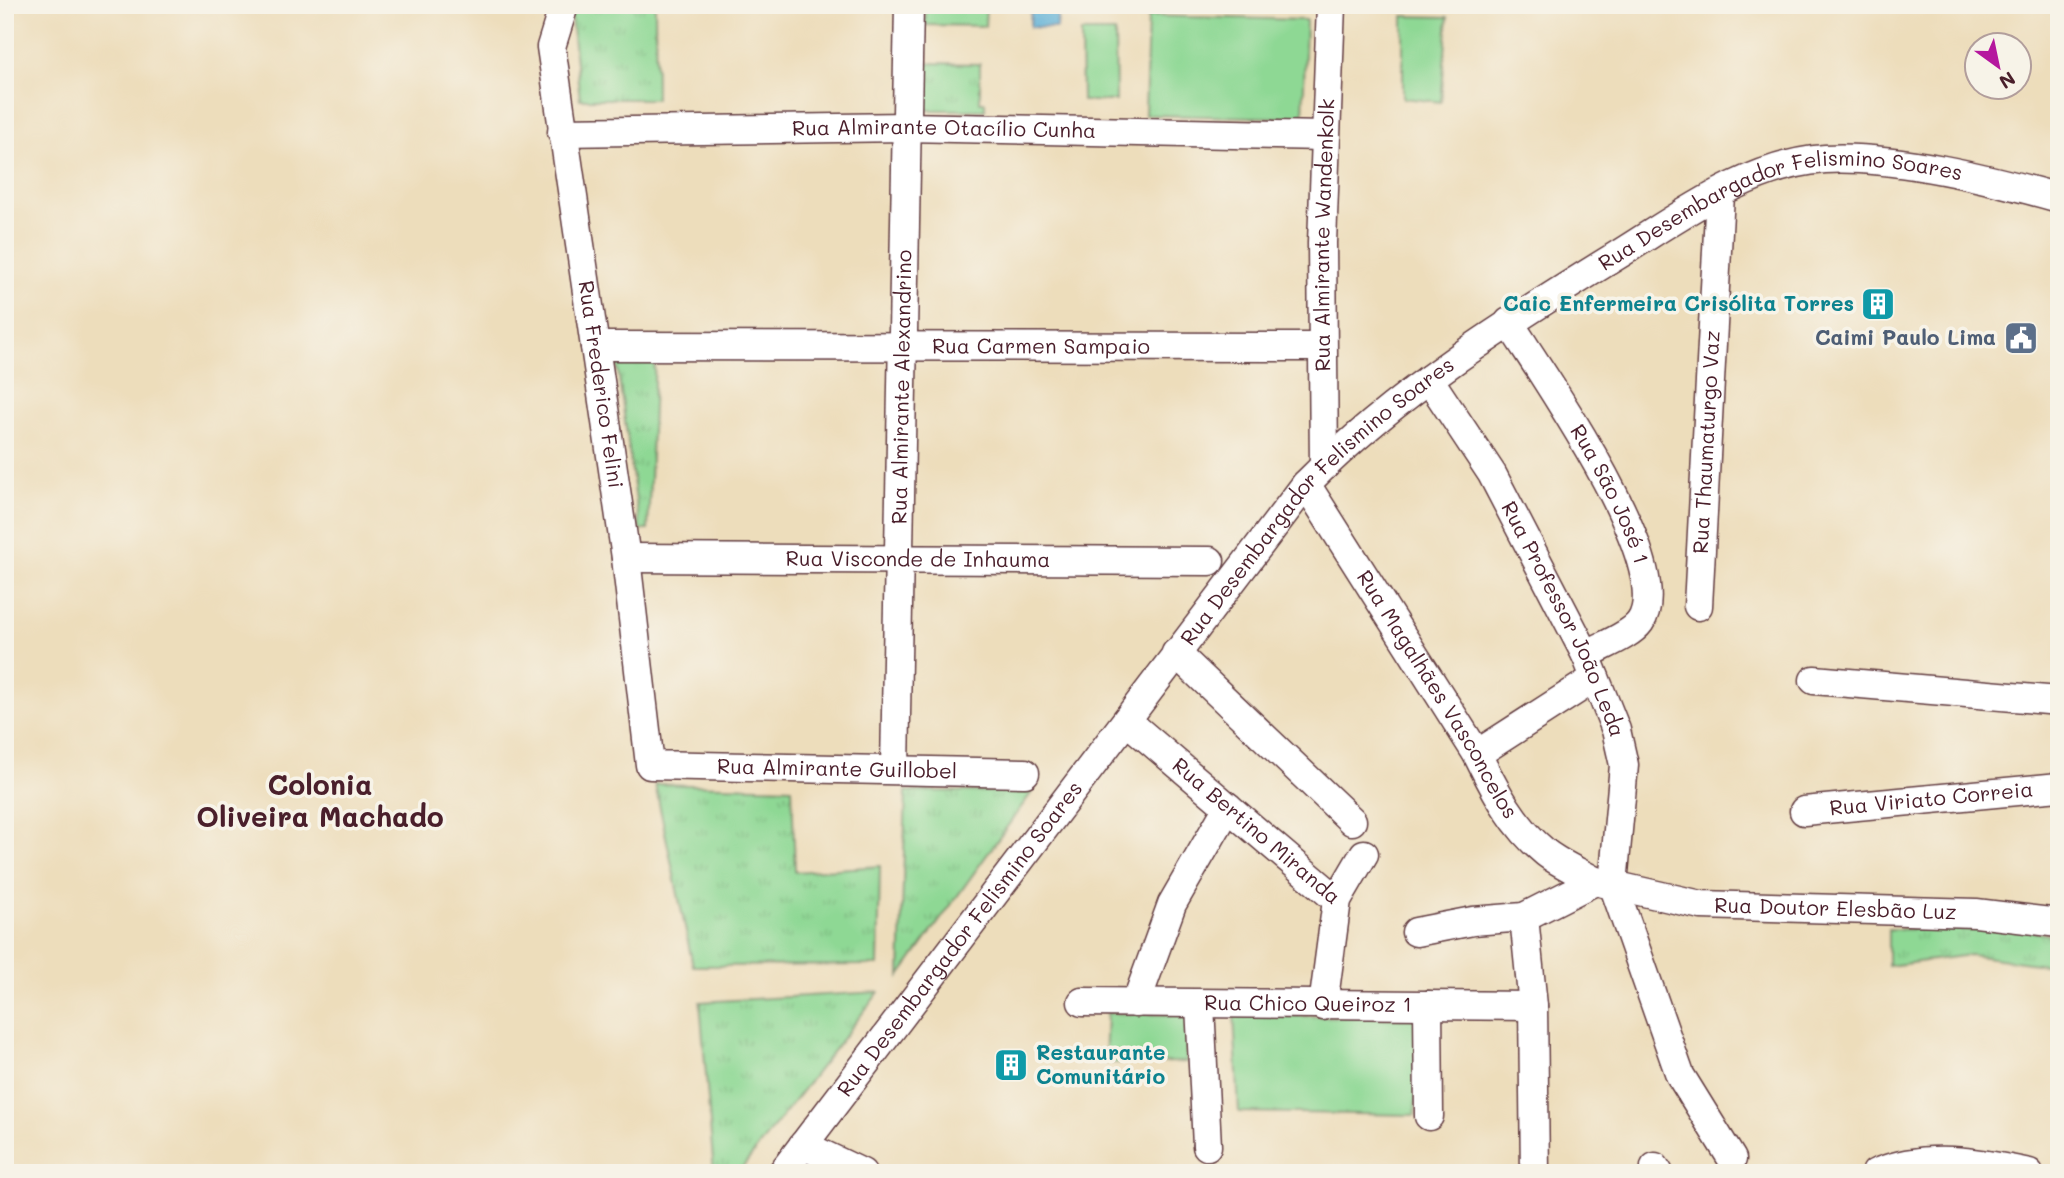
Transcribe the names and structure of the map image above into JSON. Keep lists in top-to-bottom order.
{
  "streets": {
    "street": [
      "Rua Almirante Otacílio Cunha",
      "Rua Desembargador Felismino Soares",
      "Rua Almirante Wandenkolk",
      "Rua Carmen Sampaio",
      "Rua Frederico Felini",
      "Rua Almirante Alexandrino",
      "Rua Thaumaturgo Vaz",
      "Rua São José 1",
      "Rua Visconde de Inhauma",
      "Rua Professor João Leda",
      "Rua Magalhães Vasconcelos",
      "Rua Almirante Guillobel",
      "Rua Viriato Correia",
      "Rua Bertino Miranda",
      "Rua Doutor Elesbão Luz",
      "Rua Chico Queiroz 1"
    ]
  },
  "crossings": [
    ["Rua Almirante Otacílio Cunha", "Rua Almirante Wandenkolk"],
    ["Rua Almirante Otacílio Cunha", "Rua Frederico Felini"],
    ["Rua Almirante Otacílio Cunha", "Rua Almirante Alexandrino"],
    ["Rua Desembargador Felismino Soares", "Rua Almirante Wandenkolk"],
    ["Rua Desembargador Felismino Soares", "Rua Thaumaturgo Vaz"],
    ["Rua Desembargador Felismino Soares", "Rua São José 1"],
    ["Rua Desembargador Felismino Soares", "Rua Professor João Leda"],
    ["Rua Desembargador Felismino Soares", "Rua Magalhães Vasconcelos"],
    ["Rua Desembargador Felismino Soares", "Rua Bertino Miranda"],
    ["Rua Almirante Wandenkolk", "Rua Carmen Sampaio"],
    ["Rua Almirante Wandenkolk", "Rua Magalhães Vasconcelos"],
    ["Rua Carmen Sampaio", "Rua Frederico Felini"],
    ["Rua Carmen Sampaio", "Rua Almirante Alexandrino"],
    ["Rua Frederico Felini", "Rua Visconde de Inhauma"],
    ["Rua Frederico Felini", "Rua Almirante Guillobel"],
    ["Rua Almirante Alexandrino", "Rua Visconde de Inhauma"],
    ["Rua Almirante Alexandrino", "Rua Almirante Guillobel"],
    ["Rua São José 1", "Rua Professor João Leda"],
    ["Rua São José 1", "Rua Magalhães Vasconcelos"],
    ["Rua Professor João Leda", "Rua Magalhães Vasconcelos"],
    ["Rua Professor João Leda", "Rua Doutor Elesbão Luz"],
    ["Rua Magalhães Vasconcelos", "Rua Doutor Elesbão Luz"],
    ["Rua Bertino Miranda", "Rua Chico Queiroz 1"]
  ],
  "districts": ["Colonia Oliveira Machado"],
  "places": {
    "building": ["Caic Enfermeira Crisólita Torres", "Restaurante Comunitário"],
    "public building": ["Caimi Paulo Lima"]
  },
  "north": "bottom right"
}
